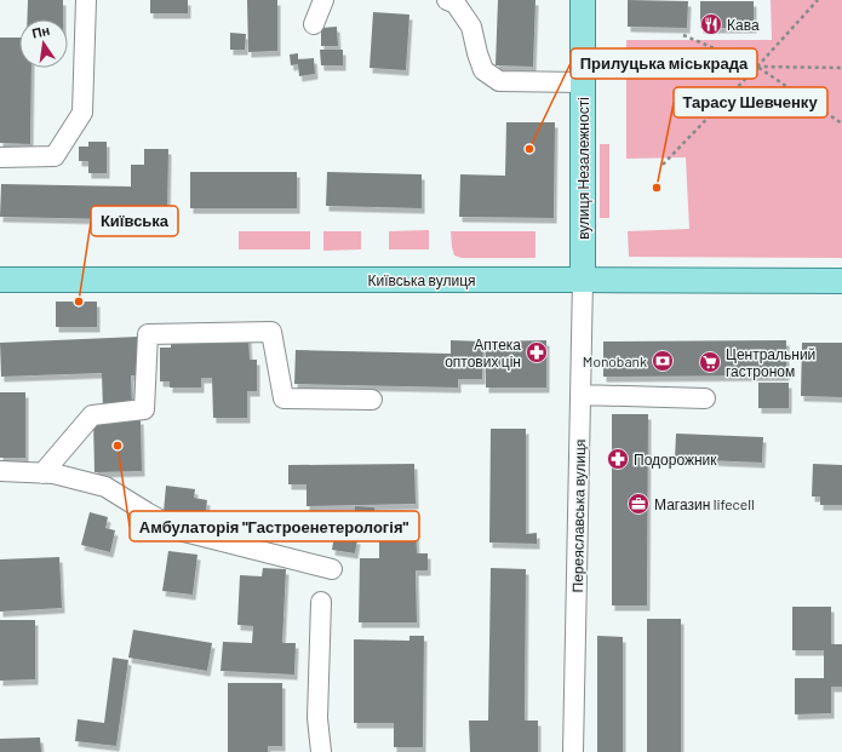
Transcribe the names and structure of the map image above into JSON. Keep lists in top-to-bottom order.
{
  "streets": {
    "main road": ["вулиця Незалежності", "Київська вулиця"],
    "street": ["Переяславська вулиця"]
  },
  "crossings": [
    ["вулиця Незалежності", "Київська вулиця"],
    ["вулиця Незалежності", "Переяславська вулиця"],
    ["Київська вулиця", "Переяславська вулиця"]
  ],
  "places": {
    "restaurant": ["Кава"],
    "other": [
      "Прилуцька міськрада",
      "Тарасу Шевченку",
      "Київська",
      "Амбулаторія \"Гастроенетерологія\""
    ],
    "pharmacy": ["Аптека оптових цін", "Подорожник"],
    "bank": ["Monobank"],
    "supermarket": ["Центральний гастроном"],
    "office": ["Магазин lifecell"]
  },
  "north": "top"
}
